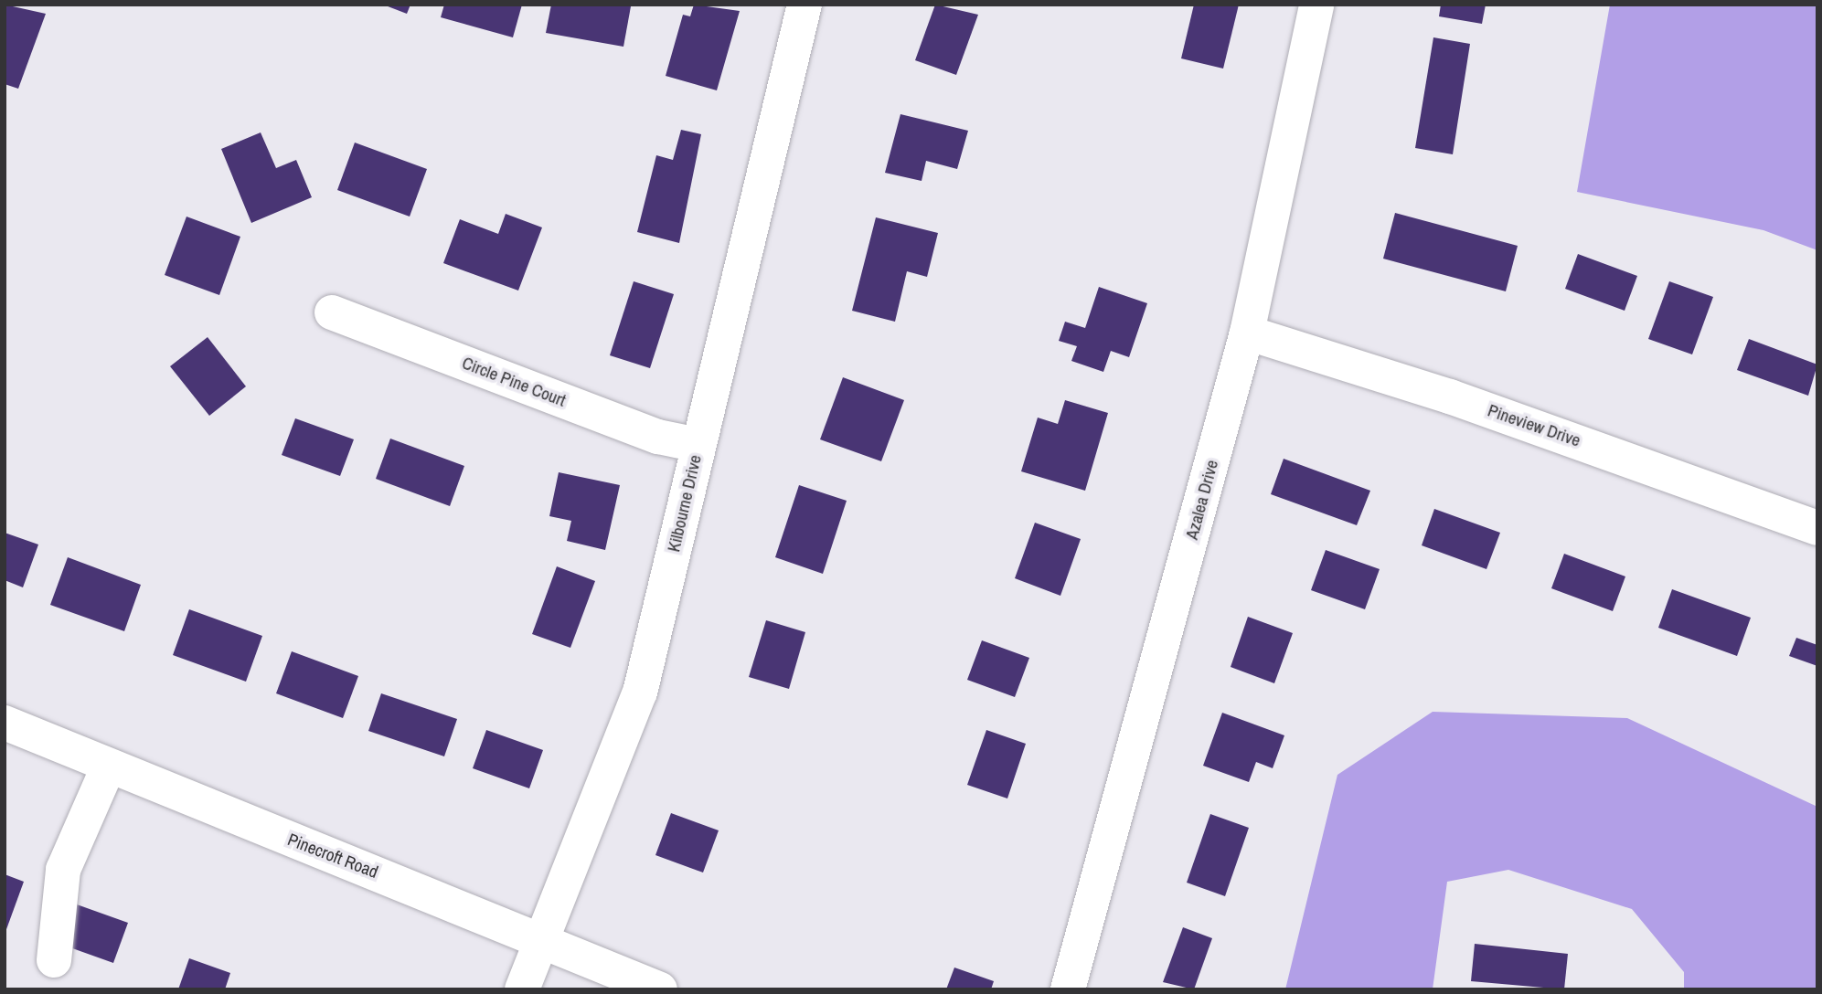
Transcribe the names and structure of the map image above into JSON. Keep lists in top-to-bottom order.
{
  "streets": {
    "street": [
      "Circle Pine Court",
      "Pineview Drive",
      "Azalea Drive",
      "Kilbourne Drive",
      "Pinecroft Road"
    ]
  },
  "crossings": [
    ["Circle Pine Court", "Kilbourne Drive"],
    ["Pineview Drive", "Azalea Drive"],
    ["Kilbourne Drive", "Pinecroft Road"]
  ]
}
